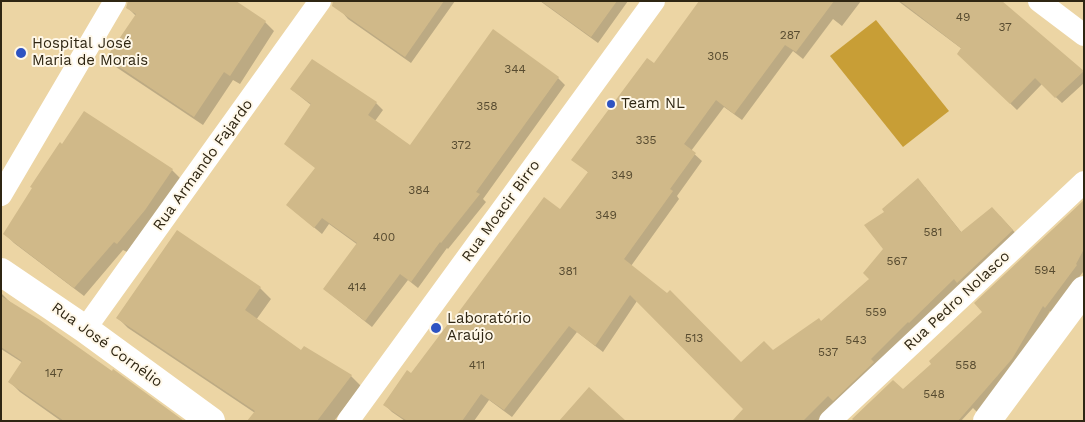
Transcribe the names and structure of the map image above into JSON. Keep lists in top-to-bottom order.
{
  "streets": {
    "main road": ["Rua José Cornélio"],
    "street": ["Rua Armando Fajardo", "Rua Moacir Birro", "Rua Pedro Nolasco"]
  },
  "crossings": [
    ["Rua Armando Fajardo", "Rua José Cornélio"]
  ],
  "places": ["Hospital José Maria de Morais", "Team NL", "Laboratório Araújo"],
  "house_numbers": [
    "49",
    "37",
    "287",
    "305",
    "344",
    "358",
    "335",
    "372",
    "349",
    "384",
    "349",
    "581",
    "400",
    "567",
    "594",
    "381",
    "414",
    "559",
    "513",
    "543",
    "537",
    "411",
    "558",
    "147",
    "548"
  ]
}
